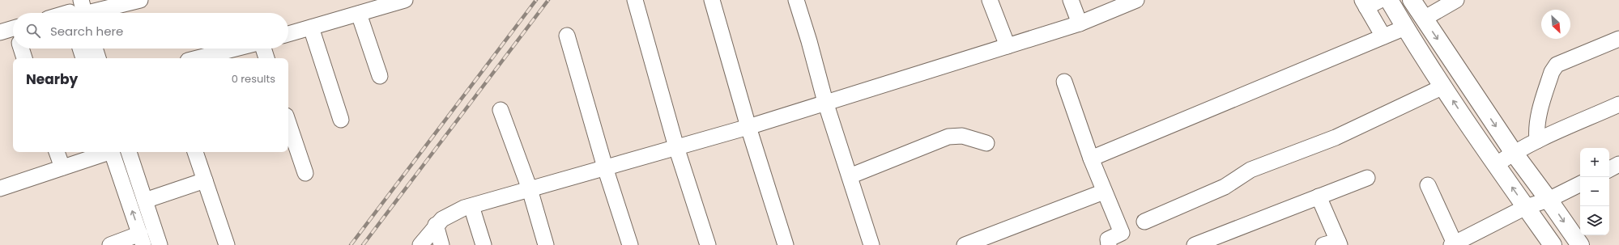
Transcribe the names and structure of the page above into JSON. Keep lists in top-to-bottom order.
{
  "north": "bottom right",
  "page": {
    "search": "Search here",
    "heading": ["Nearby", "0 results"],
    "map_buttons": ["+", "−"]
  }
}
